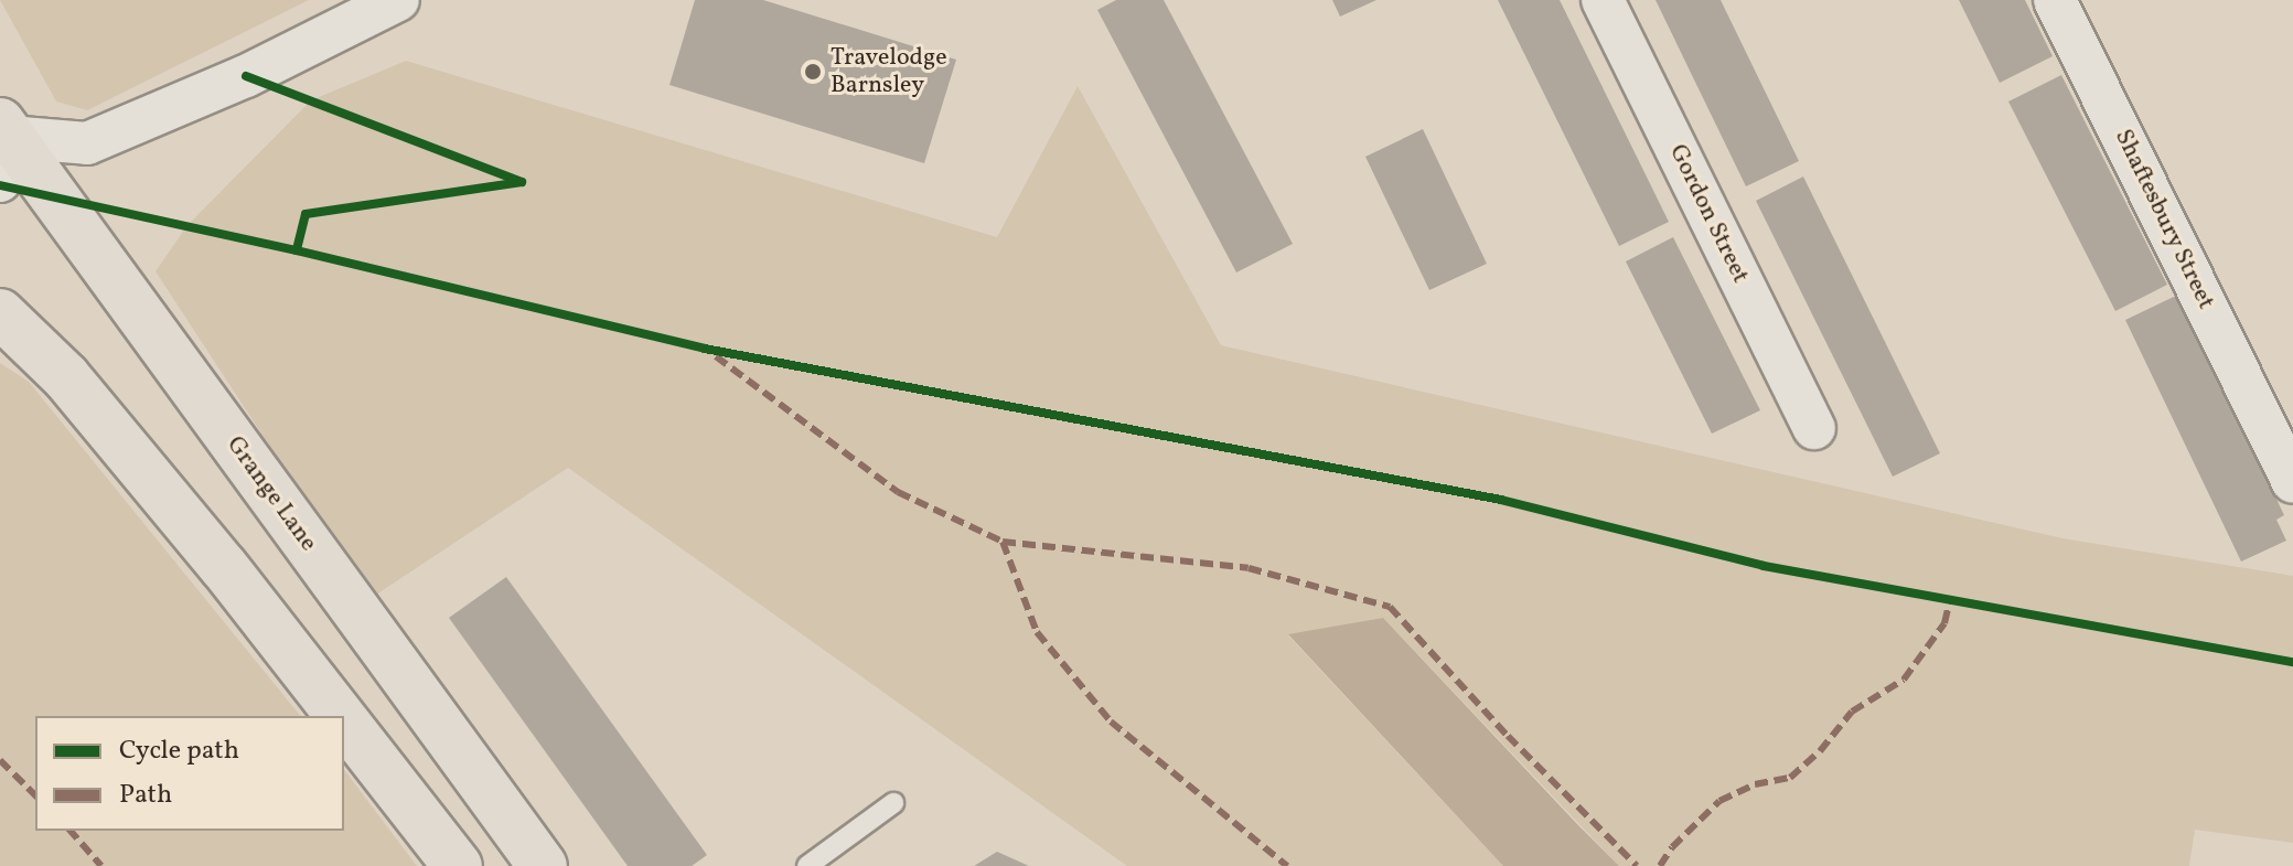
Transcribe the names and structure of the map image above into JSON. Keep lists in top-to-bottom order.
{
  "streets": {
    "highway": ["Grange Lane"],
    "street": ["Gordon Street", "Shaftesbury Street"]
  },
  "places": ["Travelodge Barnsley"],
  "legend": ["Cycle path", "Path"]
}
